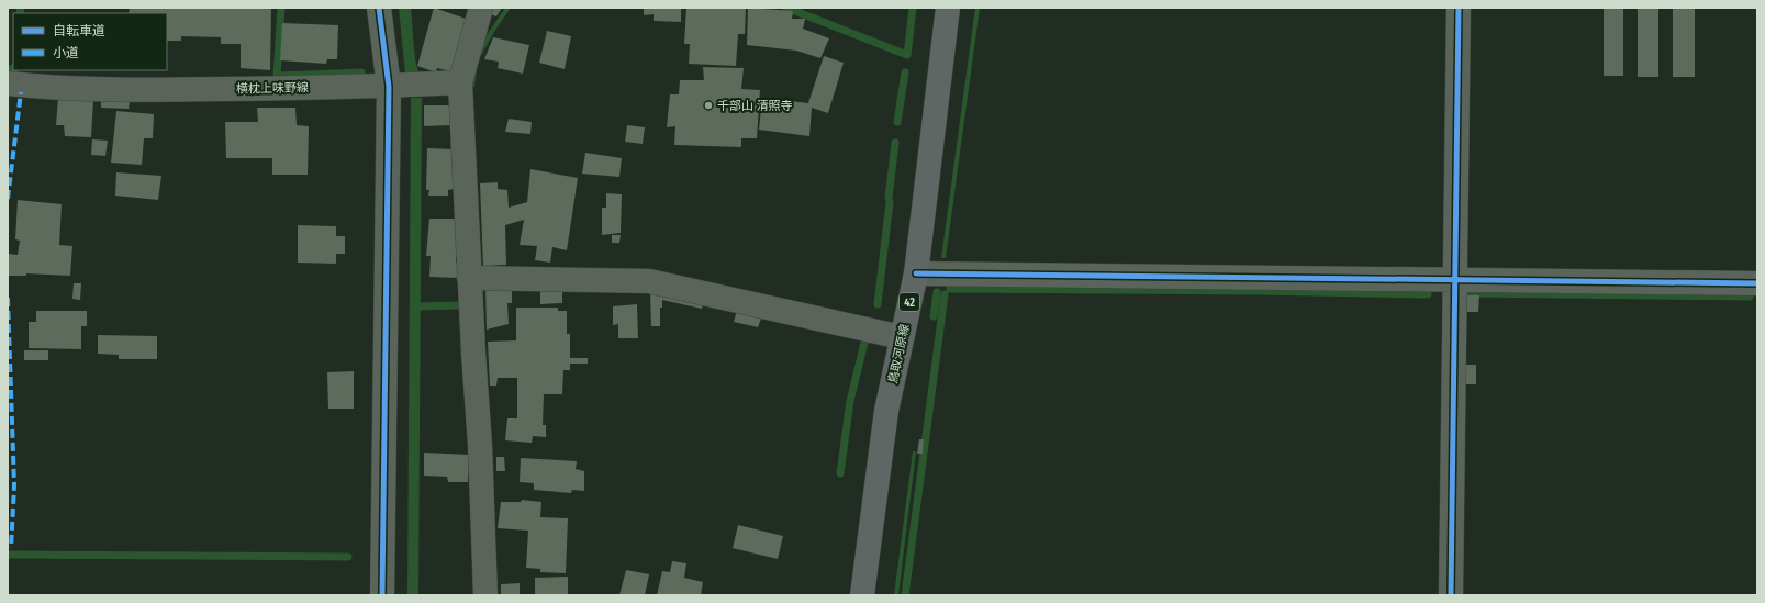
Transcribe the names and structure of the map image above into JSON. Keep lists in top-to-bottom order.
{
  "streets": {
    "main road": ["42", "鳥取河原線"],
    "street": ["横枕上味野線"]
  },
  "places": ["千部山 清照寺"],
  "legend": ["自転車道", "小道"]
}
